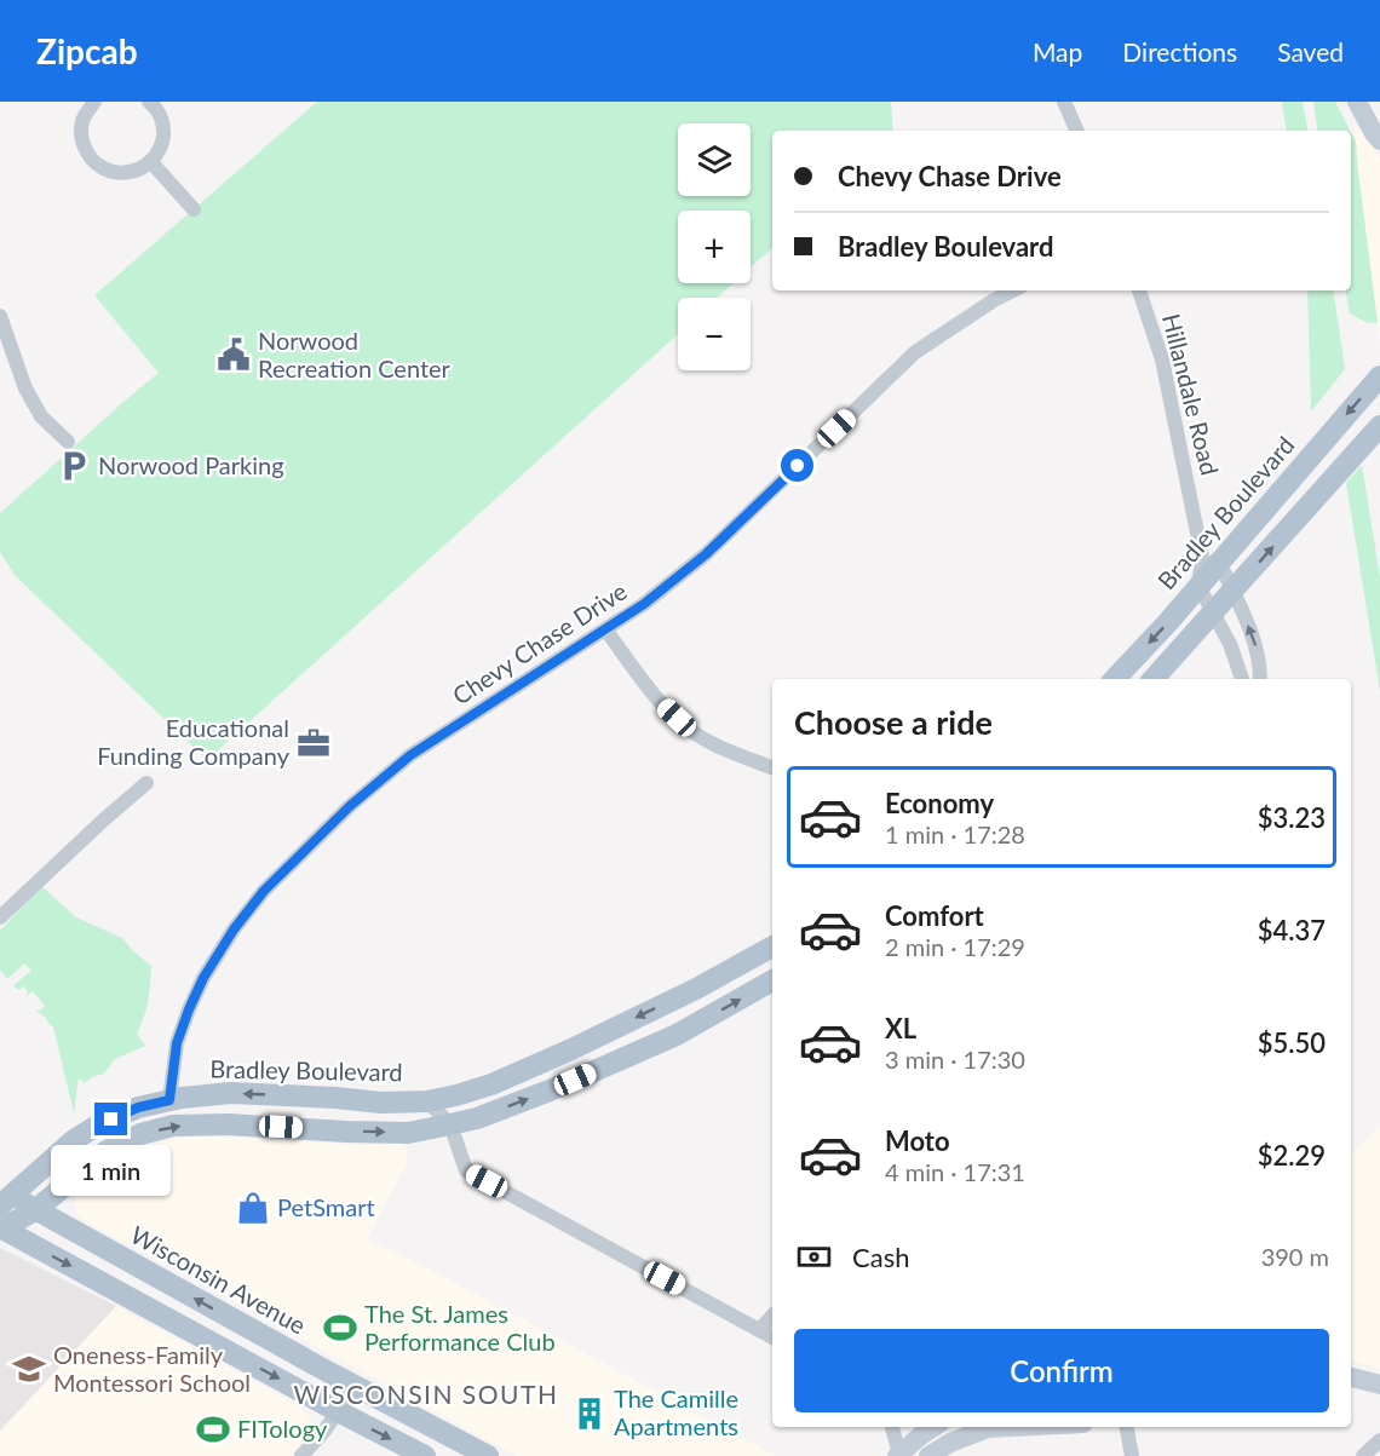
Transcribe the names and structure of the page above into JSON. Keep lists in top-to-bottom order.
{
  "streets": {
    "main road": ["Bradley Boulevard", "Wisconsin Avenue"],
    "street": ["Hillandale Road", "Chevy Chase Drive"]
  },
  "crossings": [
    ["Hillandale Road", "Bradley Boulevard"],
    ["Bradley Boulevard", "Chevy Chase Drive"],
    ["Bradley Boulevard", "Wisconsin Avenue"]
  ],
  "districts": ["WISCONSIN SOUTH"],
  "places": {
    "public building": ["Norwood Recreation Center"],
    "parking": ["Norwood Parking"],
    "office": ["Educational Funding Company"],
    "shop": ["PetSmart"],
    "sports": ["The St. James Performance Club", "FITology"],
    "school or university": ["Oneness-Family Montessori School"],
    "building": ["The Camille Apartments"]
  },
  "page": {
    "header": "Zipcab",
    "nav": ["Map", "Directions", "Saved"],
    "map_buttons": ["+", "−"],
    "banner": ["Chevy Chase Drive", "Bradley Boulevard"],
    "heading": "Choose a ride",
    "list": [
      {
        "name": "Economy",
        "note": "1 min · 17:28",
        "value": "$3.23"
      },
      {
        "name": "Comfort",
        "note": "2 min · 17:29",
        "value": "$4.37"
      },
      {
        "name": "XL",
        "note": "3 min · 17:30",
        "value": "$5.50"
      },
      {
        "name": "Moto",
        "note": "4 min · 17:31",
        "value": "$2.29"
      }
    ],
    "bubble": "1 min",
    "pay": ["Cash", "390 m"],
    "buttons": "Confirm"
  }
}
